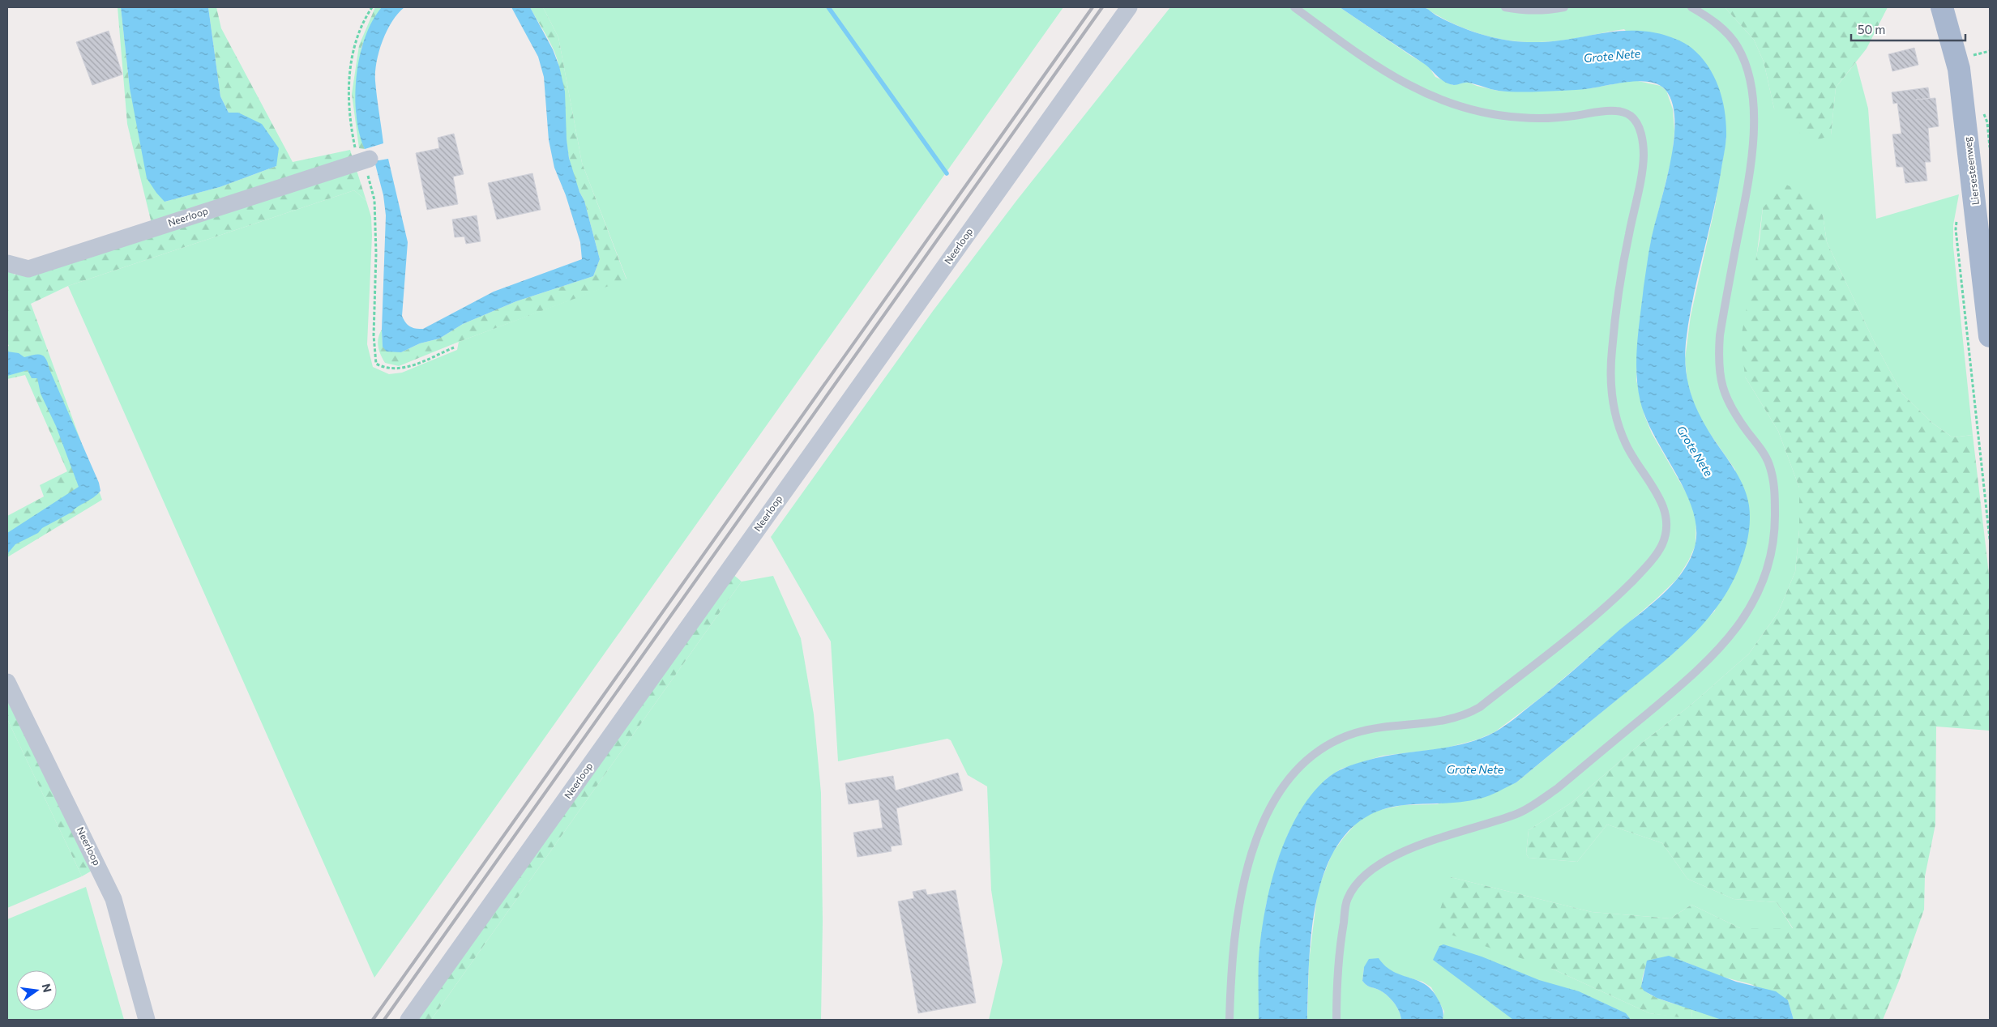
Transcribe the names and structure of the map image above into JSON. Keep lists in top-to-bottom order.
{
  "streets": {
    "main road": ["Liersesteenweg"],
    "street": ["Neerloop"]
  },
  "water": ["Grote Nete"],
  "scale_bar": "50 m",
  "north": "right"
}
